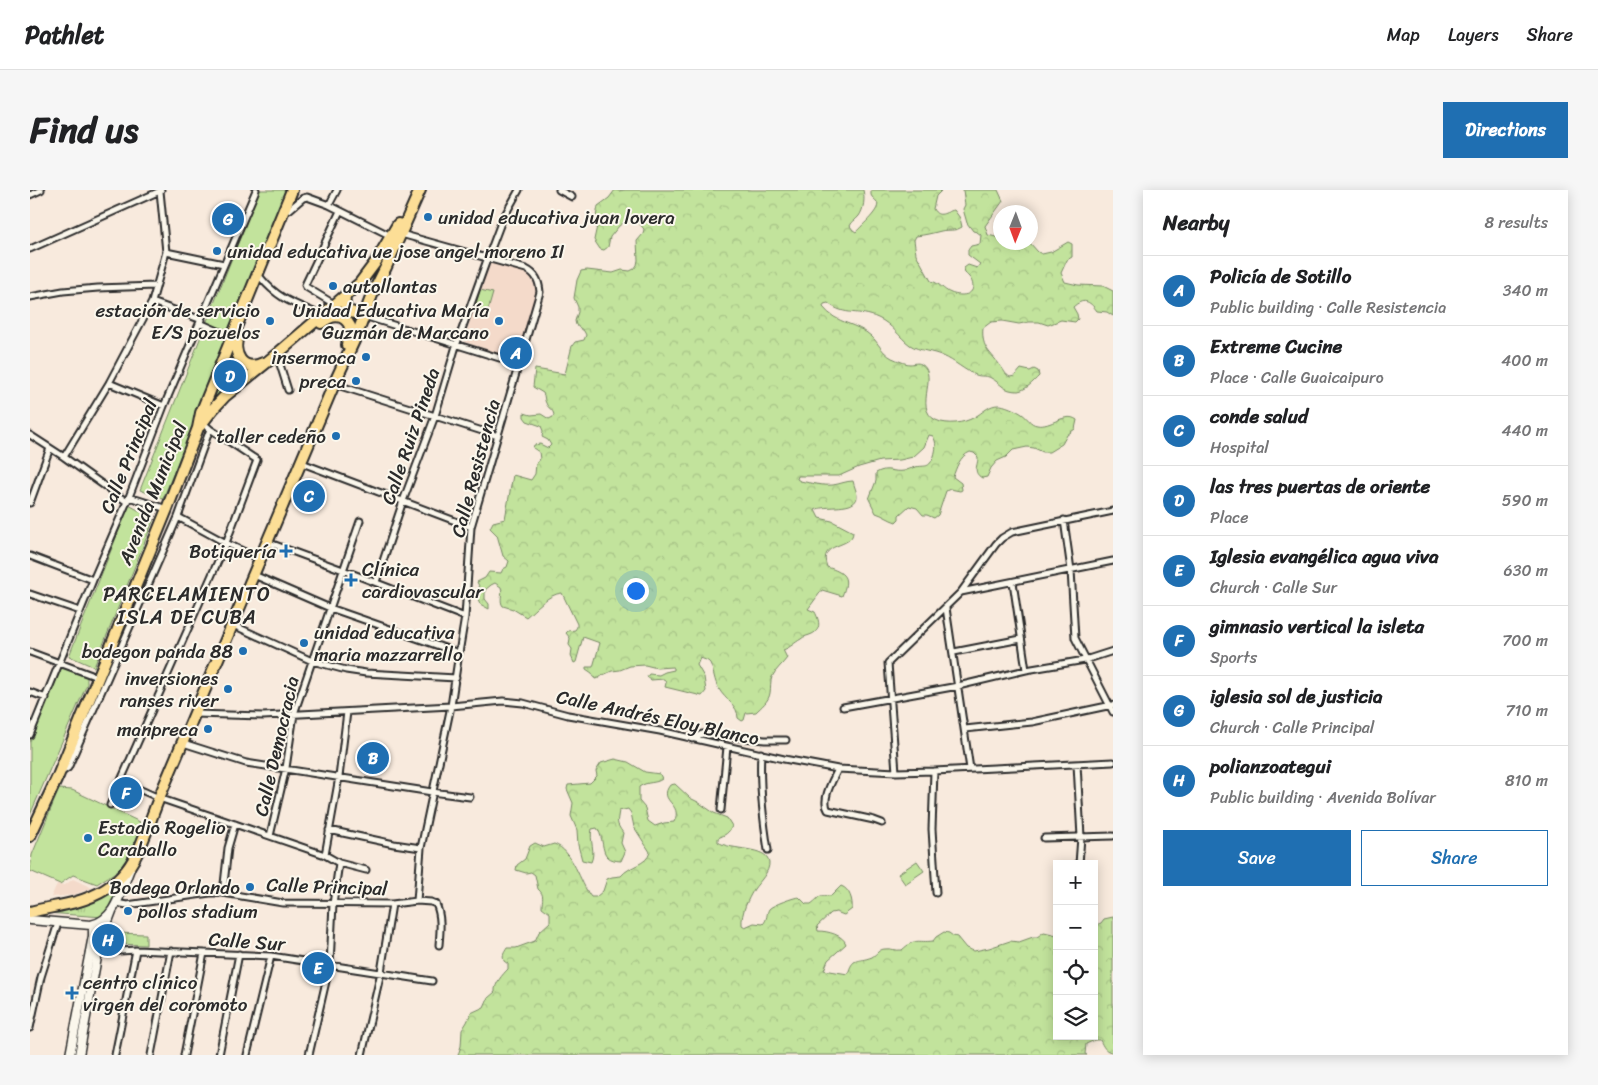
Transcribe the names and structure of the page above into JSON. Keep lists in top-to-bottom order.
{
  "streets": {
    "highway": ["Avenida Municipal"],
    "street": [
      "Calle Ruiz Pineda",
      "Calle Principal",
      "Calle Resistencia",
      "Calle Andrés Eloy Blanco",
      "Calle Democracia",
      "Calle Sur"
    ]
  },
  "crossings": [
    ["Calle Ruiz Pineda", "Calle Resistencia"],
    ["Calle Principal", "Calle Resistencia"],
    ["Calle Resistencia", "Calle Andrés Eloy Blanco"],
    ["Calle Andrés Eloy Blanco", "Calle Democracia"]
  ],
  "districts": ["PARCELAMIENTO ISLA DE CUBA"],
  "places": {
    "other": [
      "unidad educativa juan lovera",
      "unidad educativa ue jose angel moreno II",
      "autollantas",
      "estación de servicio E/S pozuelos",
      "Unidad Educativa María Guzmán de Marcano",
      "insermoca",
      "preca",
      "taller cedeño",
      "unidad educativa maria mazzarrello",
      "bodegon panda 88",
      "inversiones ranses river",
      "manpreca",
      "Estadio Rogelio Caraballo",
      "Bodega Orlando",
      "pollos stadium"
    ],
    "health": ["Botiquería", "Clínica cardiovascular", "centro clínico virgen del coromoto"]
  },
  "north": "bottom",
  "page": {
    "header": "Pathlet",
    "nav": ["Map", "Layers", "Share"],
    "title": "Find us",
    "buttons": [
      "Directions",
      ["Save", "Share"]
    ],
    "heading": ["Nearby", "8 results"],
    "pins": [
      "G",
      "A",
      "D",
      "C",
      "B",
      "F",
      "H",
      "E"
    ],
    "list": [
      {
        "mark": "A",
        "name": "Policía de Sotillo",
        "note": "Public building · Calle Resistencia",
        "value": "340 m"
      },
      {
        "mark": "B",
        "name": "Extreme Cucine",
        "note": "Place · Calle Guaicaipuro",
        "value": "400 m"
      },
      {
        "mark": "C",
        "name": "conde salud",
        "note": "Hospital",
        "value": "440 m"
      },
      {
        "mark": "D",
        "name": "las tres puertas de oriente",
        "note": "Place",
        "value": "590 m"
      },
      {
        "mark": "E",
        "name": "Iglesia evangélica agua viva",
        "note": "Church · Calle Sur",
        "value": "630 m"
      },
      {
        "mark": "F",
        "name": "gimnasio vertical la isleta",
        "note": "Sports",
        "value": "700 m"
      },
      {
        "mark": "G",
        "name": "iglesia sol de justicia",
        "note": "Church · Calle Principal",
        "value": "710 m"
      },
      {
        "mark": "H",
        "name": "polianzoategui",
        "note": "Public building · Avenida Bolívar",
        "value": "810 m"
      }
    ],
    "map_buttons": ["+", "−"]
  }
}
